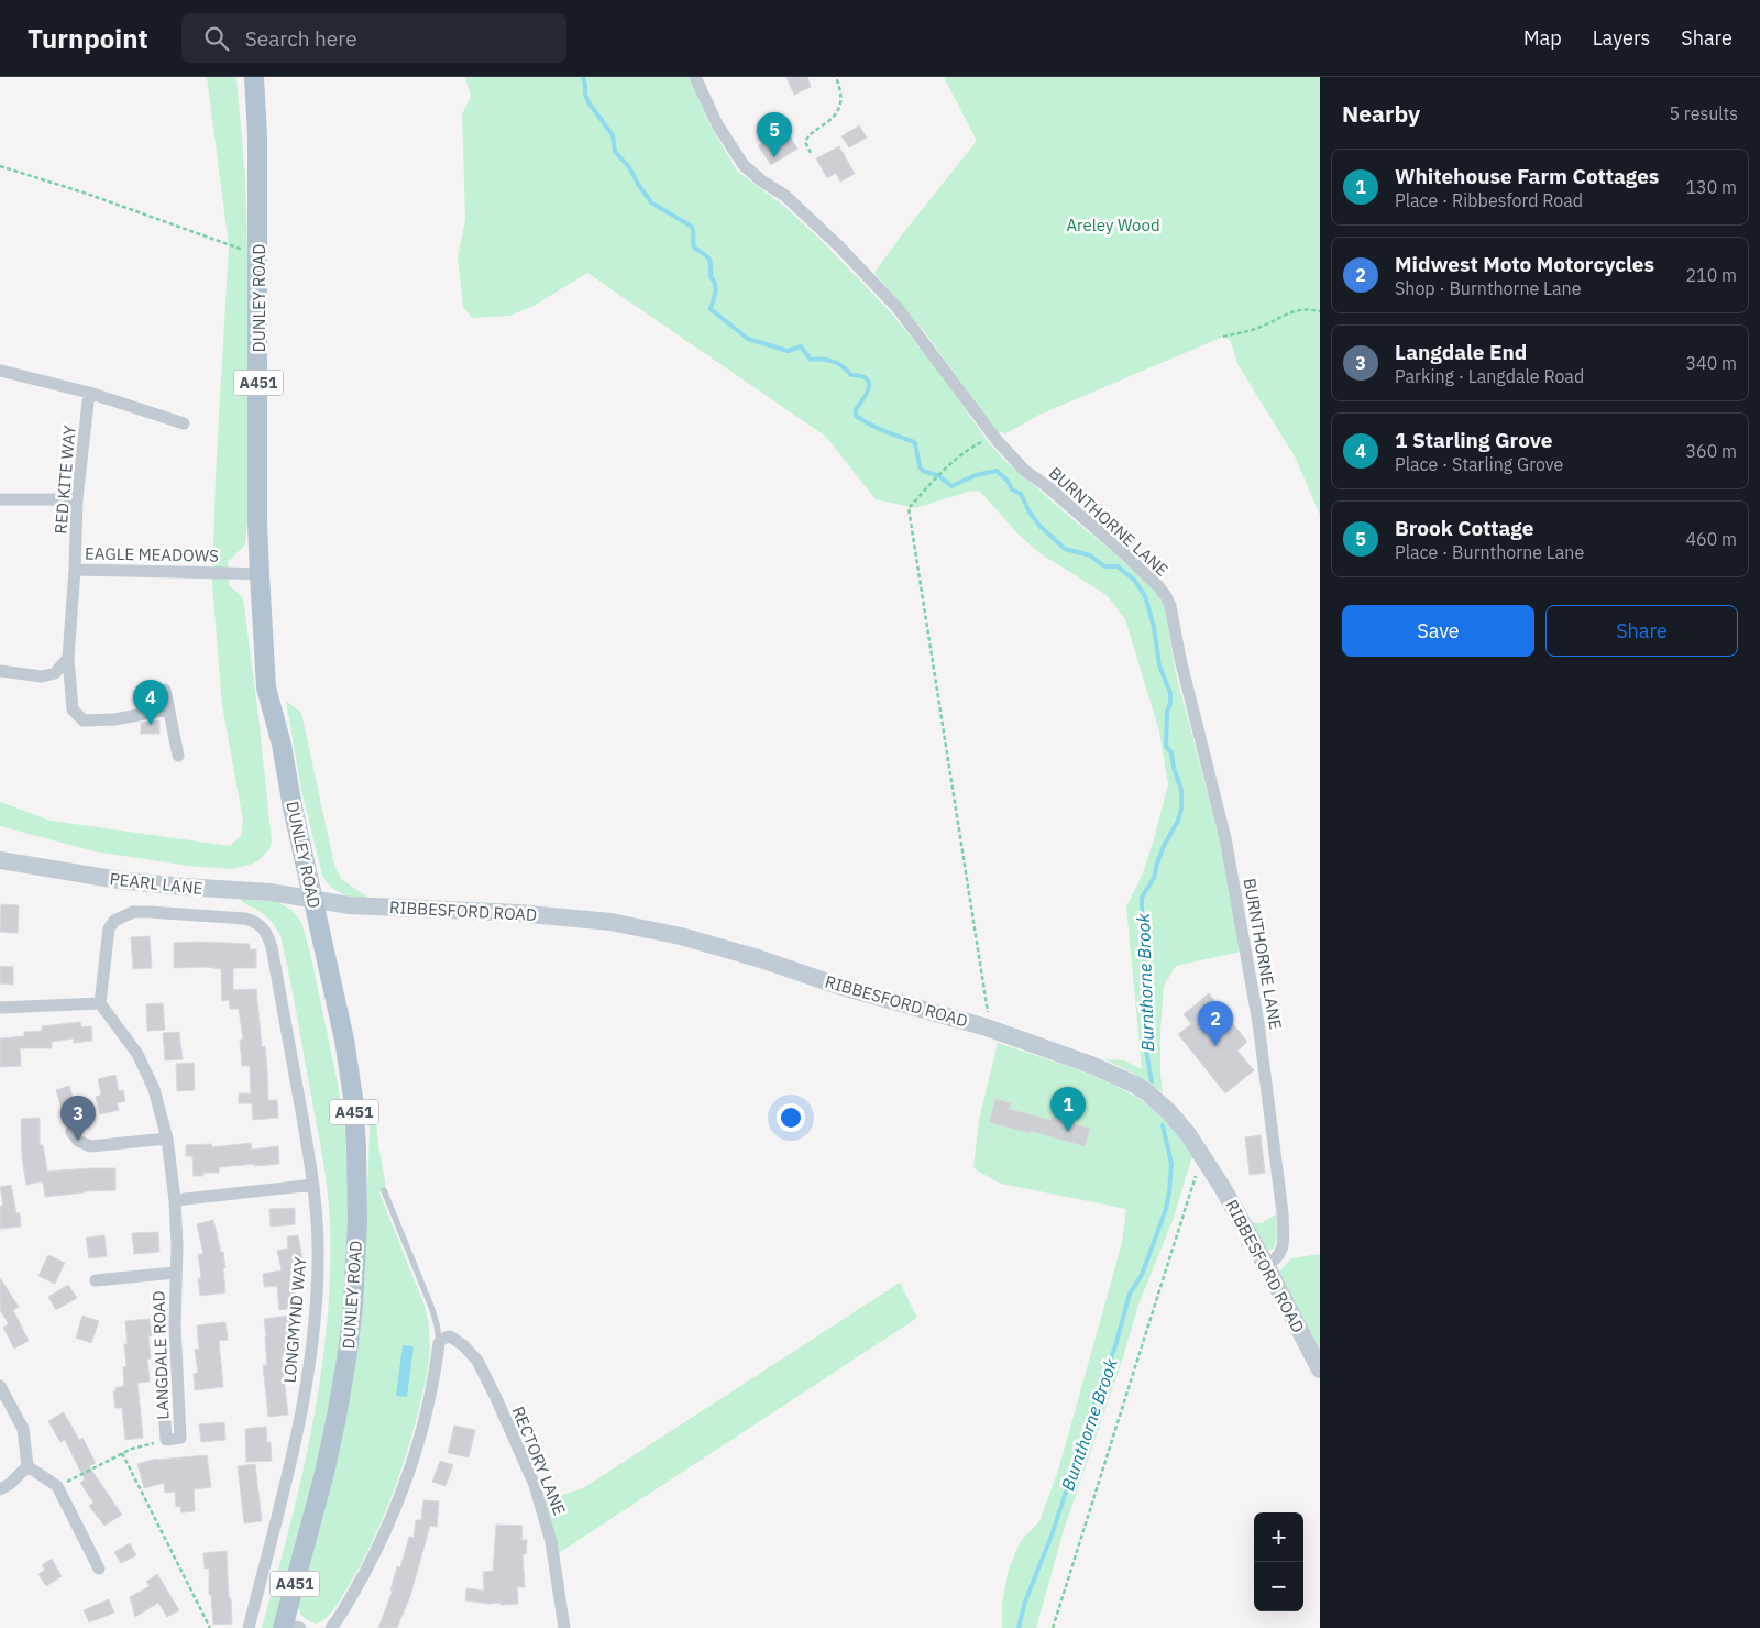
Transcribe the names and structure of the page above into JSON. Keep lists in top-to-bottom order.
{
  "streets": {
    "main road": [
      "DUNLEY ROAD",
      "A451",
      "PEARL LANE",
      "RIBBESFORD ROAD"
    ],
    "street": [
      "RED KITE WAY",
      "BURNTHORNE LANE",
      "EAGLE MEADOWS",
      "LONGMYND WAY",
      "LANGDALE ROAD",
      "RECTORY LANE"
    ]
  },
  "crossings": [
    ["DUNLEY ROAD", "EAGLE MEADOWS"],
    ["DUNLEY ROAD", "PEARL LANE"],
    ["DUNLEY ROAD", "RIBBESFORD ROAD"],
    ["RED KITE WAY", "EAGLE MEADOWS"],
    ["BURNTHORNE LANE", "RIBBESFORD ROAD"],
    ["PEARL LANE", "RIBBESFORD ROAD"],
    ["LONGMYND WAY", "LANGDALE ROAD"]
  ],
  "water": ["Burnthorne Brook"],
  "parks": ["Areley Wood"],
  "page": {
    "header": "Turnpoint",
    "search": "Search here",
    "nav": ["Map", "Layers", "Share"],
    "heading": ["Nearby", "5 results"],
    "pins": [
      "5",
      "4",
      "2",
      "1",
      "3"
    ],
    "list": [
      {
        "mark": "1",
        "name": "Whitehouse Farm Cottages",
        "note": "Place · Ribbesford Road",
        "value": "130 m"
      },
      {
        "mark": "2",
        "name": "Midwest Moto Motorcycles",
        "note": "Shop · Burnthorne Lane",
        "value": "210 m"
      },
      {
        "mark": "3",
        "name": "Langdale End",
        "note": "Parking · Langdale Road",
        "value": "340 m"
      },
      {
        "mark": "4",
        "name": "1 Starling Grove",
        "note": "Place · Starling Grove",
        "value": "360 m"
      },
      {
        "mark": "5",
        "name": "Brook Cottage",
        "note": "Place · Burnthorne Lane",
        "value": "460 m"
      }
    ],
    "buttons": ["Save", "Share"],
    "map_buttons": ["+", "−"]
  }
}
